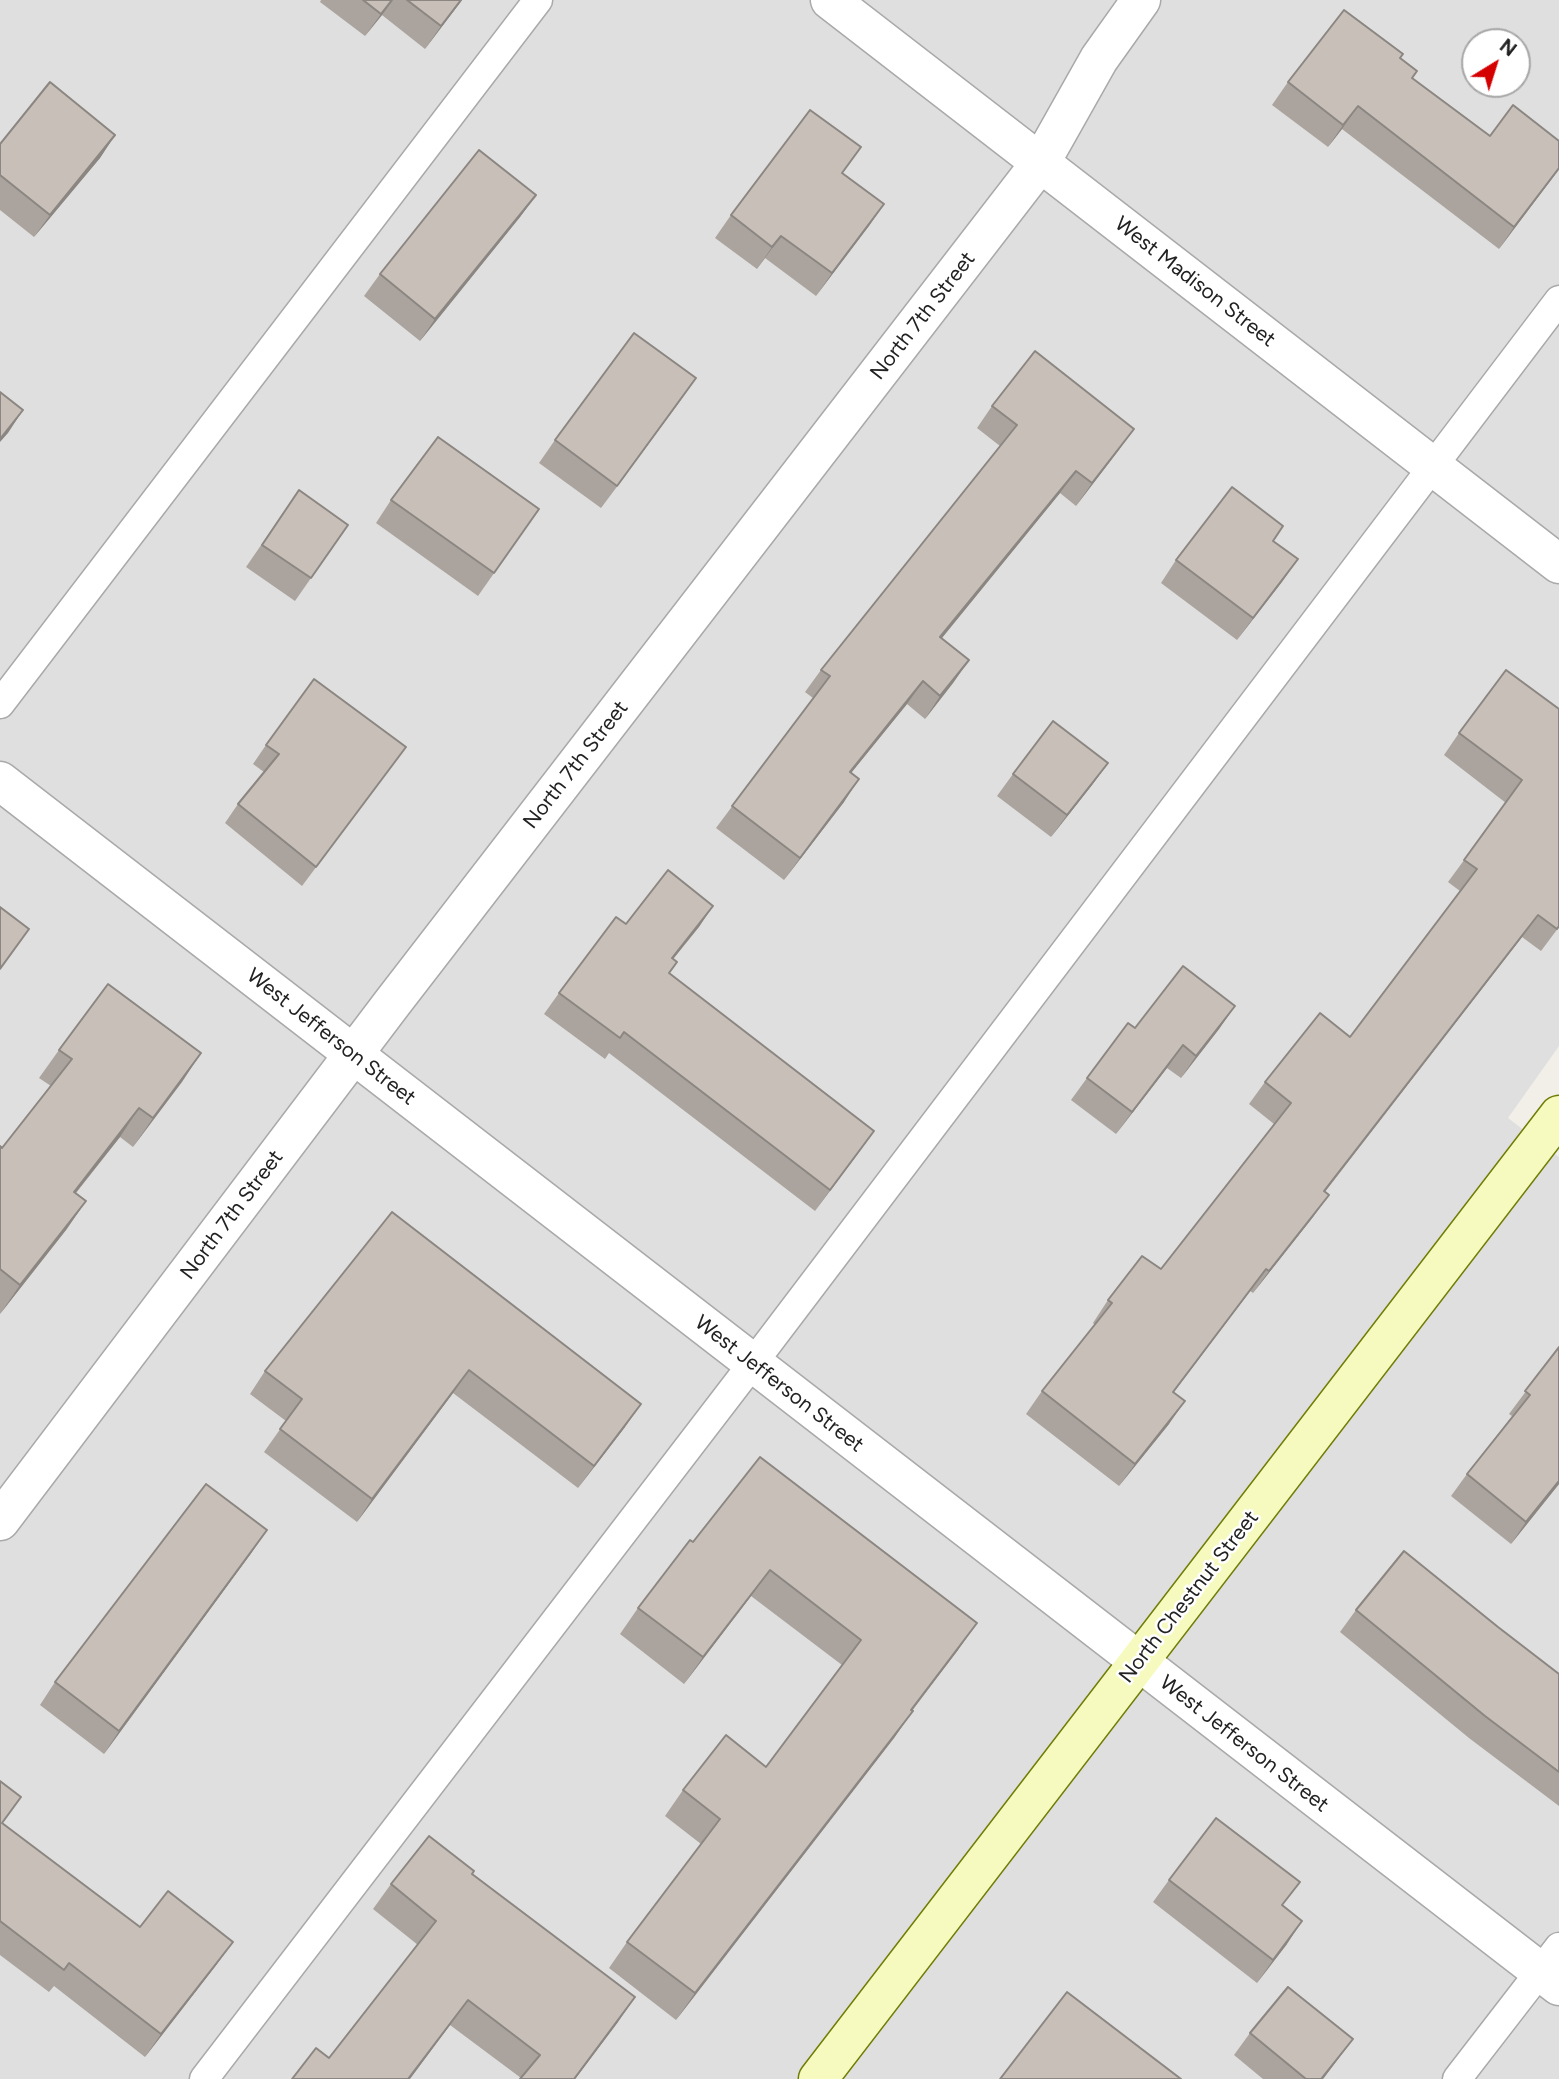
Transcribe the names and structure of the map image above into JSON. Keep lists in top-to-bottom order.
{
  "streets": {
    "main road": ["North Chestnut Street"],
    "street": ["West Madison Street", "North 7th Street", "West Jefferson Street"]
  },
  "crossings": [
    ["West Madison Street", "North 7th Street"],
    ["North 7th Street", "West Jefferson Street"],
    ["West Jefferson Street", "North Chestnut Street"]
  ],
  "north": "top right"
}
